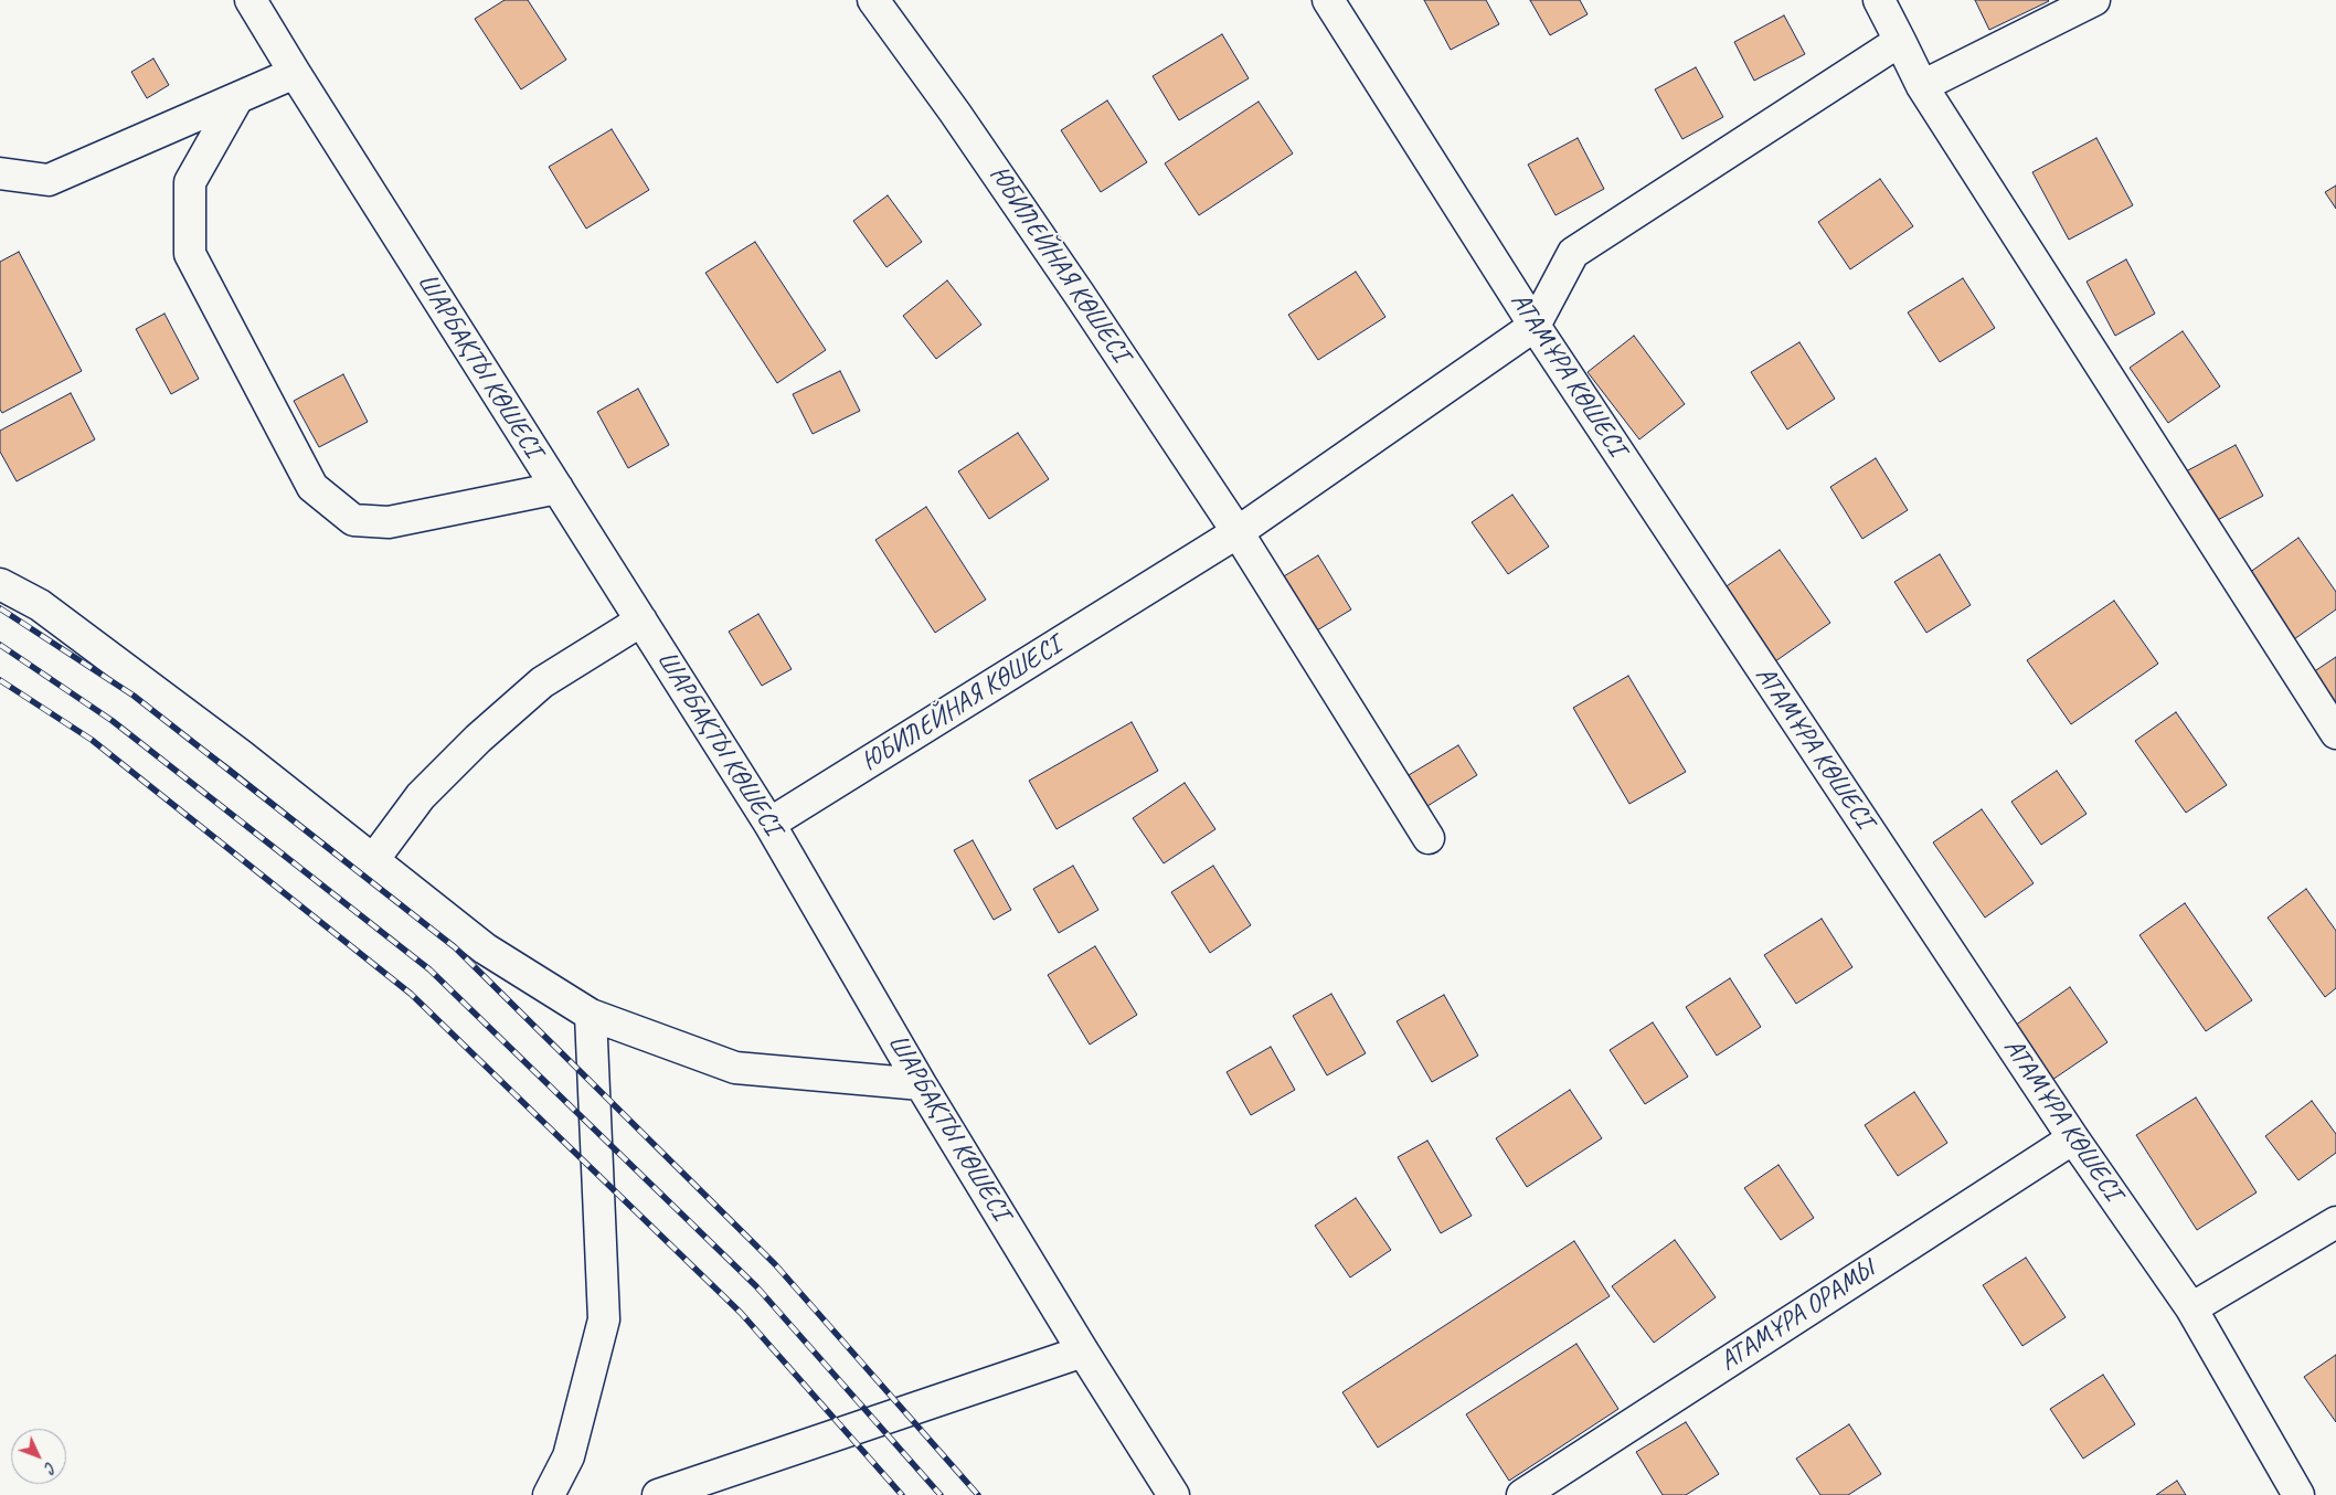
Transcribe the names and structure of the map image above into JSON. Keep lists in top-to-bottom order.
{
  "streets": {
    "street": [
      "ЮБИЛЕЙНАЯ КӨШЕСІ",
      "ШАРБАҚТЫ КӨШЕСІ",
      "АТАМҰРА КӨШЕСІ",
      "АТАМҰРА ОРАМЫ"
    ]
  },
  "crossings": [
    ["ЮБИЛЕЙНАЯ КӨШЕСІ", "ШАРБАҚТЫ КӨШЕСІ"],
    ["ЮБИЛЕЙНАЯ КӨШЕСІ", "АТАМҰРА КӨШЕСІ"],
    ["АТАМҰРА КӨШЕСІ", "АТАМҰРА ОРАМЫ"]
  ],
  "north": "bottom right"
}
